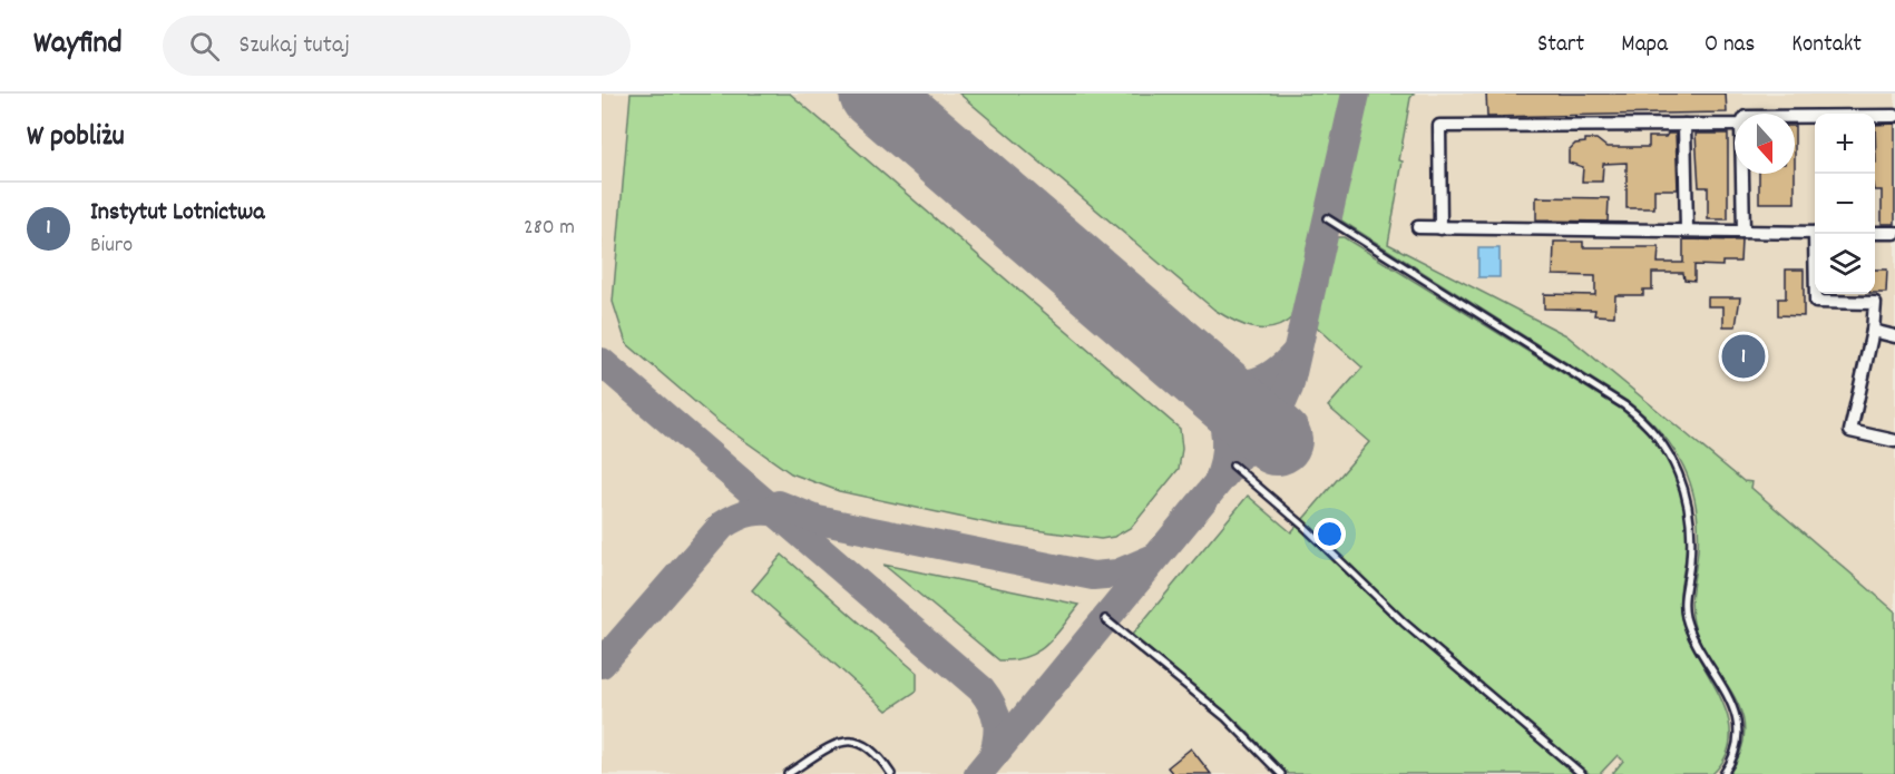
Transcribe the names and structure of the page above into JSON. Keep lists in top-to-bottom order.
{
  "north": "bottom",
  "page": {
    "header": "Wayfind",
    "search": "Szukaj tutaj",
    "nav": [
      "Start",
      "Mapa",
      "O nas",
      "Kontakt"
    ],
    "heading": "W pobliżu",
    "map_buttons": ["+", "−"],
    "list": [
      {
        "mark": "1",
        "name": "Instytut Lotnictwa",
        "note": "Biuro",
        "value": "280 m"
      }
    ],
    "pins": "1"
  }
}
